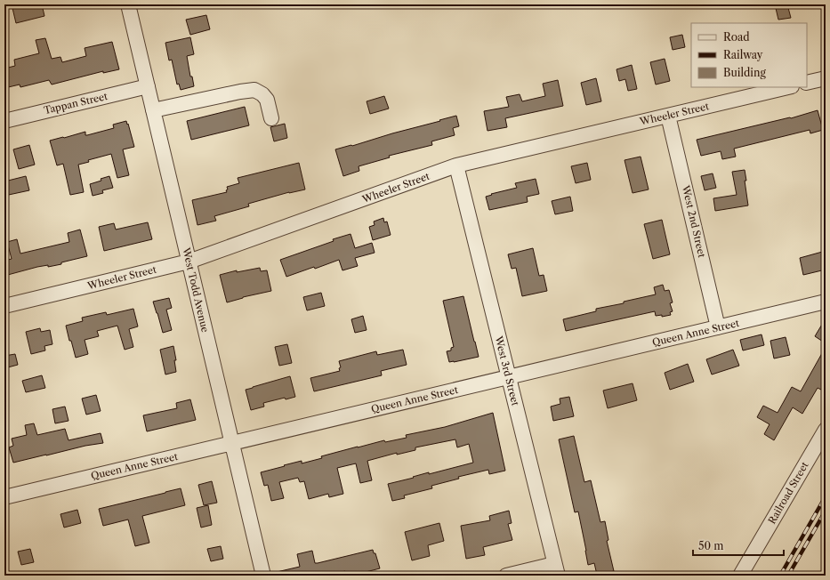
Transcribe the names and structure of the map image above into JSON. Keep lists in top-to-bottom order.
{
  "streets": {
    "street": [
      "Tappan Street",
      "Wheeler Street",
      "West 2nd Street",
      "West Todd Avenue",
      "Queen Anne Street",
      "West 3rd Street",
      "Railroad Street"
    ]
  },
  "crossings": [
    ["Tappan Street", "West Todd Avenue"],
    ["Wheeler Street", "West 2nd Street"],
    ["Wheeler Street", "West Todd Avenue"],
    ["Wheeler Street", "West 3rd Street"],
    ["West 2nd Street", "Queen Anne Street"],
    ["West Todd Avenue", "Queen Anne Street"],
    ["Queen Anne Street", "West 3rd Street"]
  ],
  "legend": ["Road", "Railway", "Building"],
  "scale_bar": "50 m"
}
